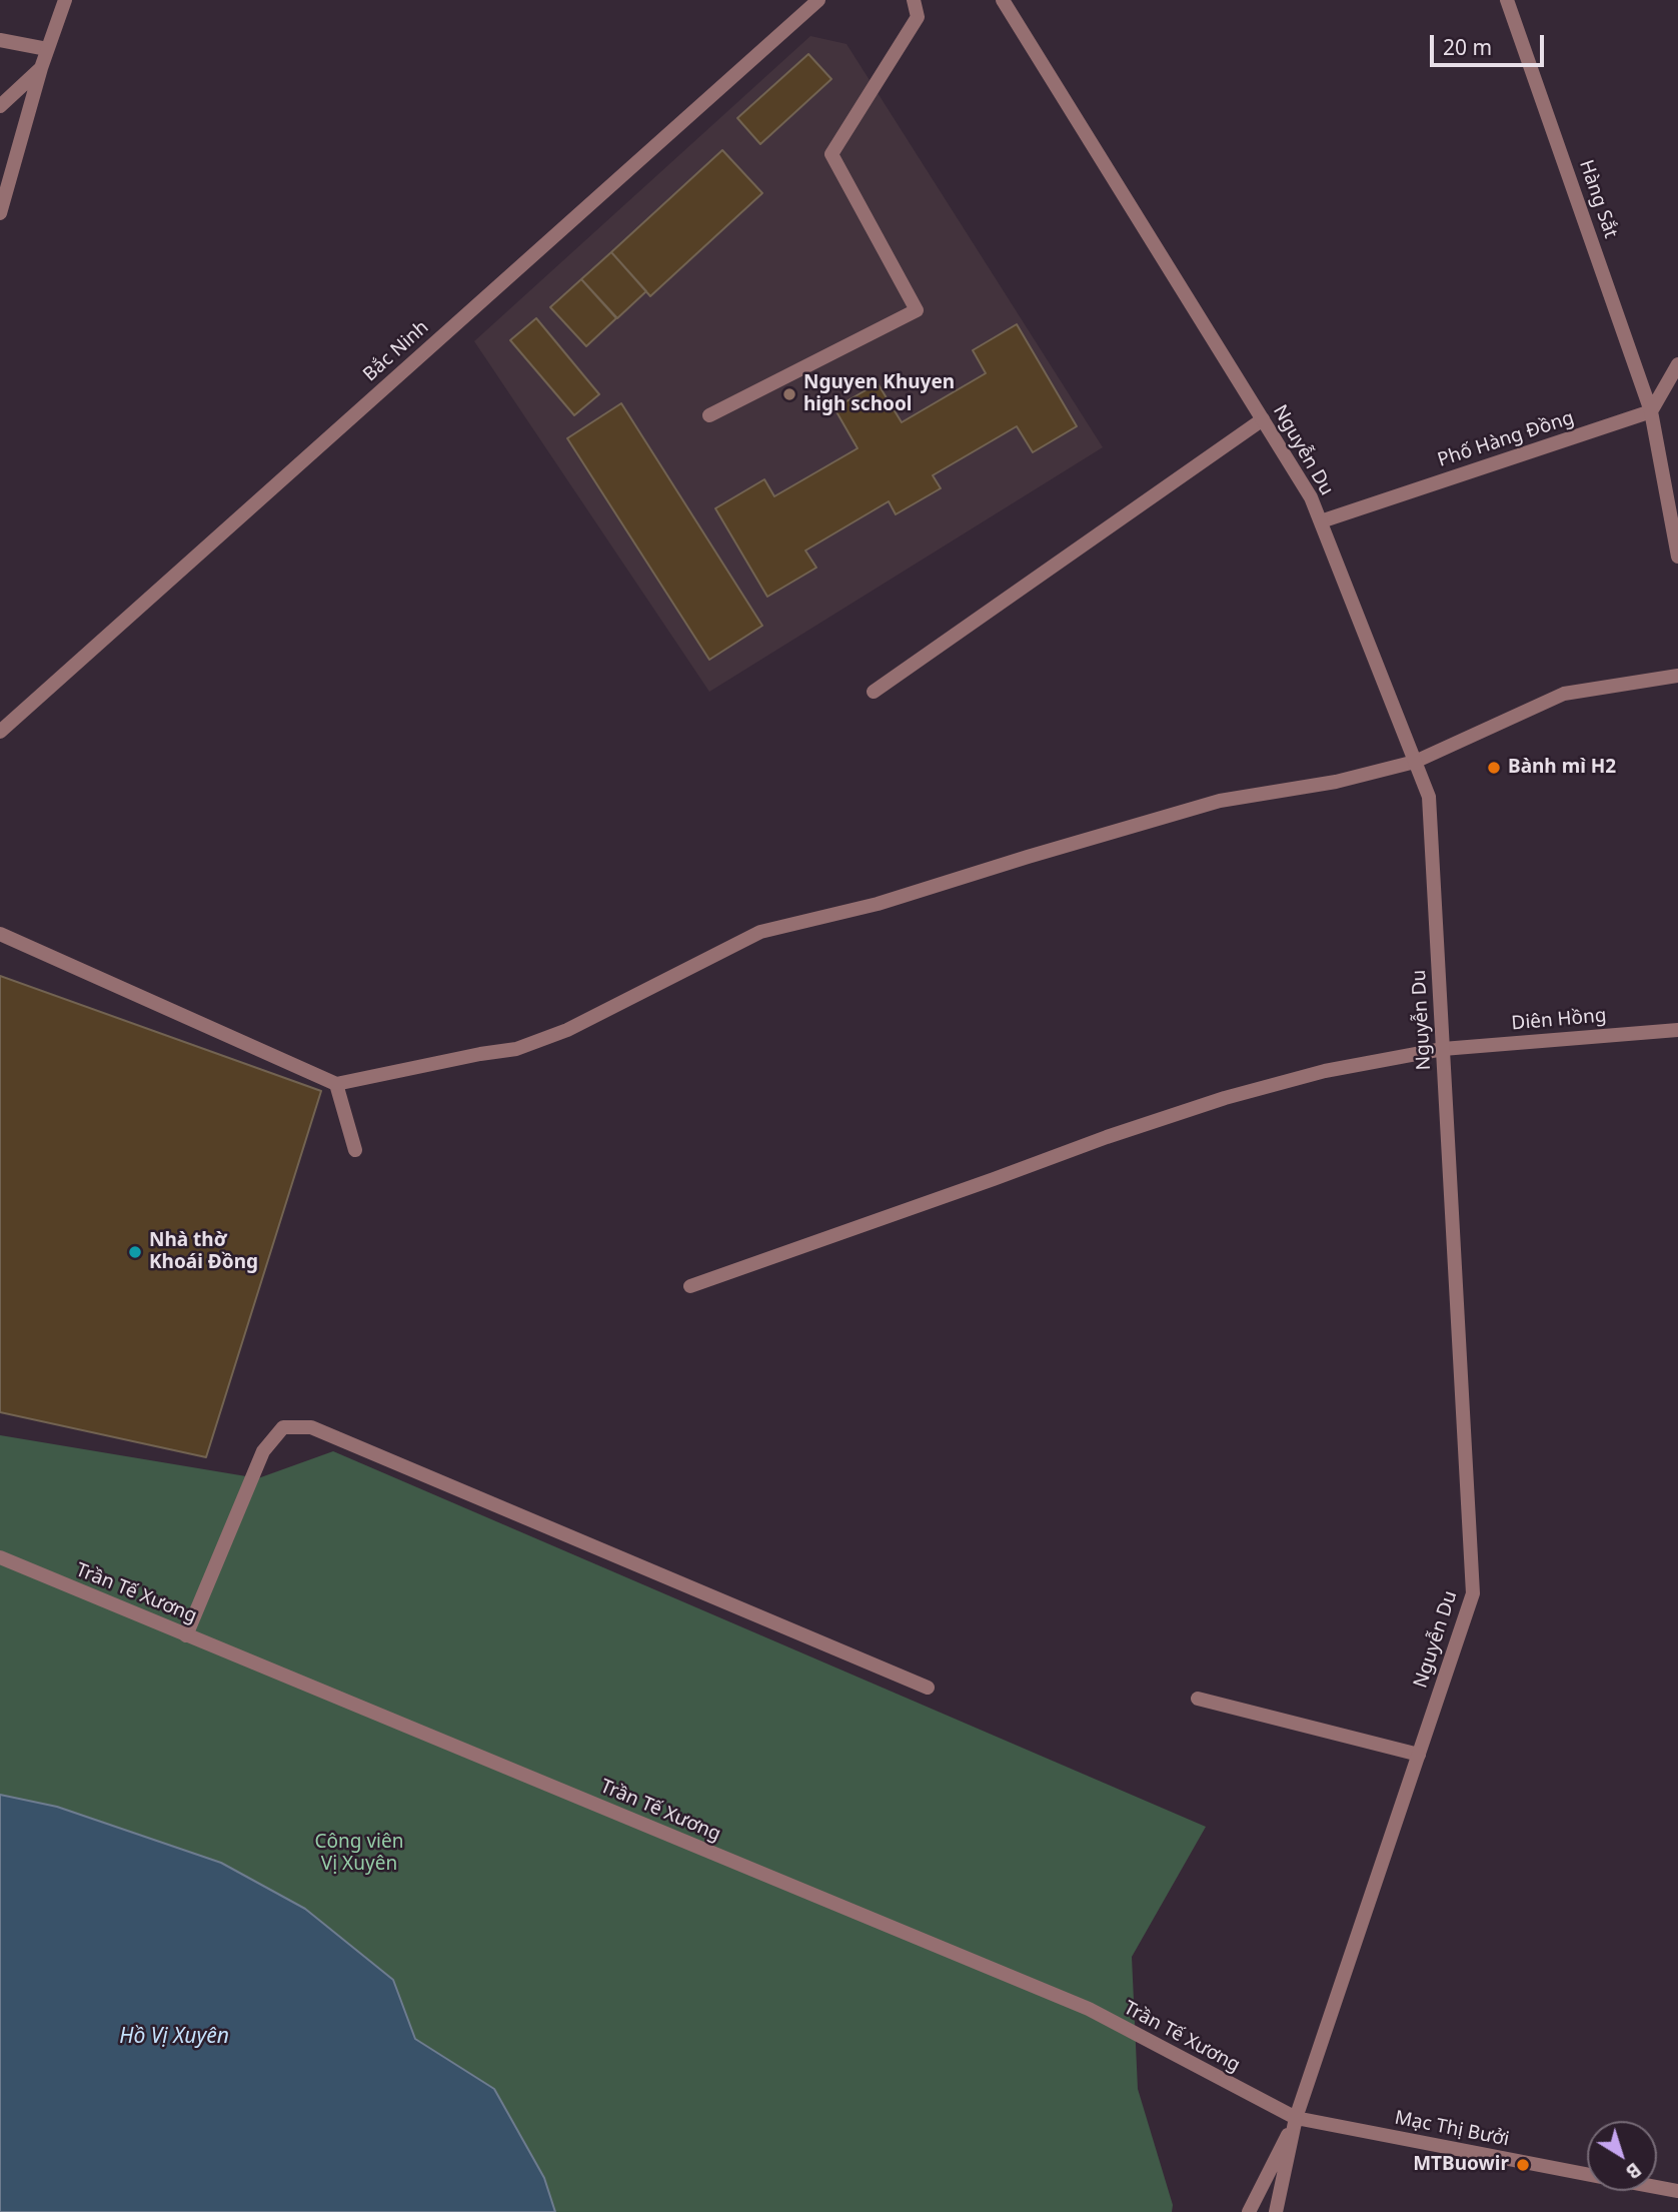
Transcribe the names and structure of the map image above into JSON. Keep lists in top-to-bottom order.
{
  "streets": {
    "street": [
      "Hàng Sắt",
      "Bắc Ninh",
      "Phố Hàng Đồng",
      "Nguyễn Du",
      "Diên Hồng",
      "Trần Tế Xương",
      "Mạc Thị Bưởi"
    ]
  },
  "crossings": [
    ["Hàng Sắt", "Phố Hàng Đồng"],
    ["Phố Hàng Đồng", "Nguyễn Du"],
    ["Nguyễn Du", "Diên Hồng"],
    ["Nguyễn Du", "Trần Tế Xương"],
    ["Nguyễn Du", "Mạc Thị Bưởi"],
    ["Trần Tế Xương", "Mạc Thị Bưởi"]
  ],
  "water": ["Hồ Vị Xuyên"],
  "parks": ["Công viên Vị Xuyên"],
  "places": [
    "Nguyen Khuyen high school",
    "Bành mì H2",
    "Nhà thờ Khoái Đồng",
    "MTBuowir"
  ],
  "scale_bar": "20 m",
  "north": "bottom right"
}
